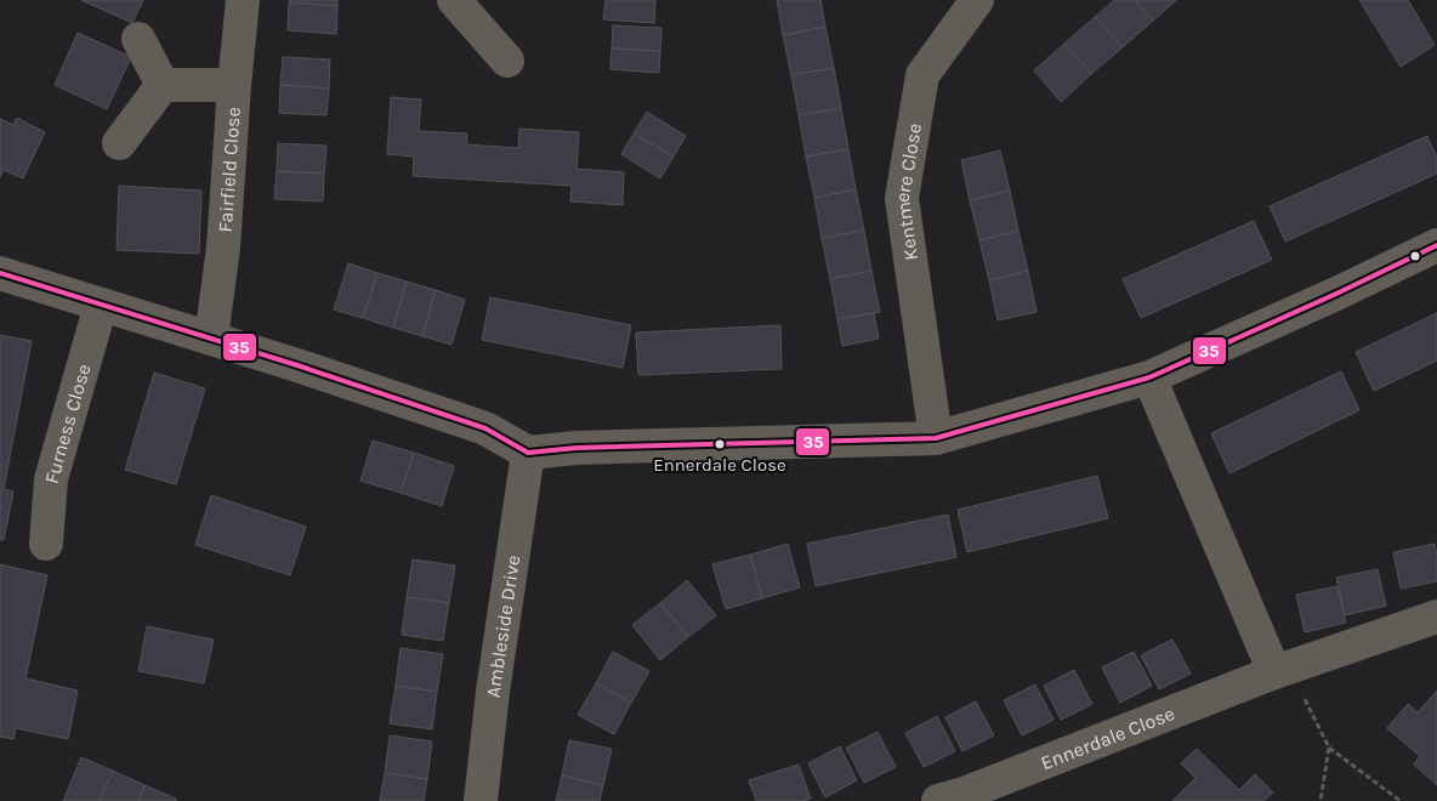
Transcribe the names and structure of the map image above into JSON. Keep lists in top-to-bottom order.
{
  "streets": {
    "street": [
      "Fairfield Close",
      "Kentmere Close",
      "Furness Close",
      "Ambleside Drive",
      "Ennerdale Close"
    ]
  },
  "places": ["Ennerdale Close"],
  "lines": ["transit line 35"]
}
